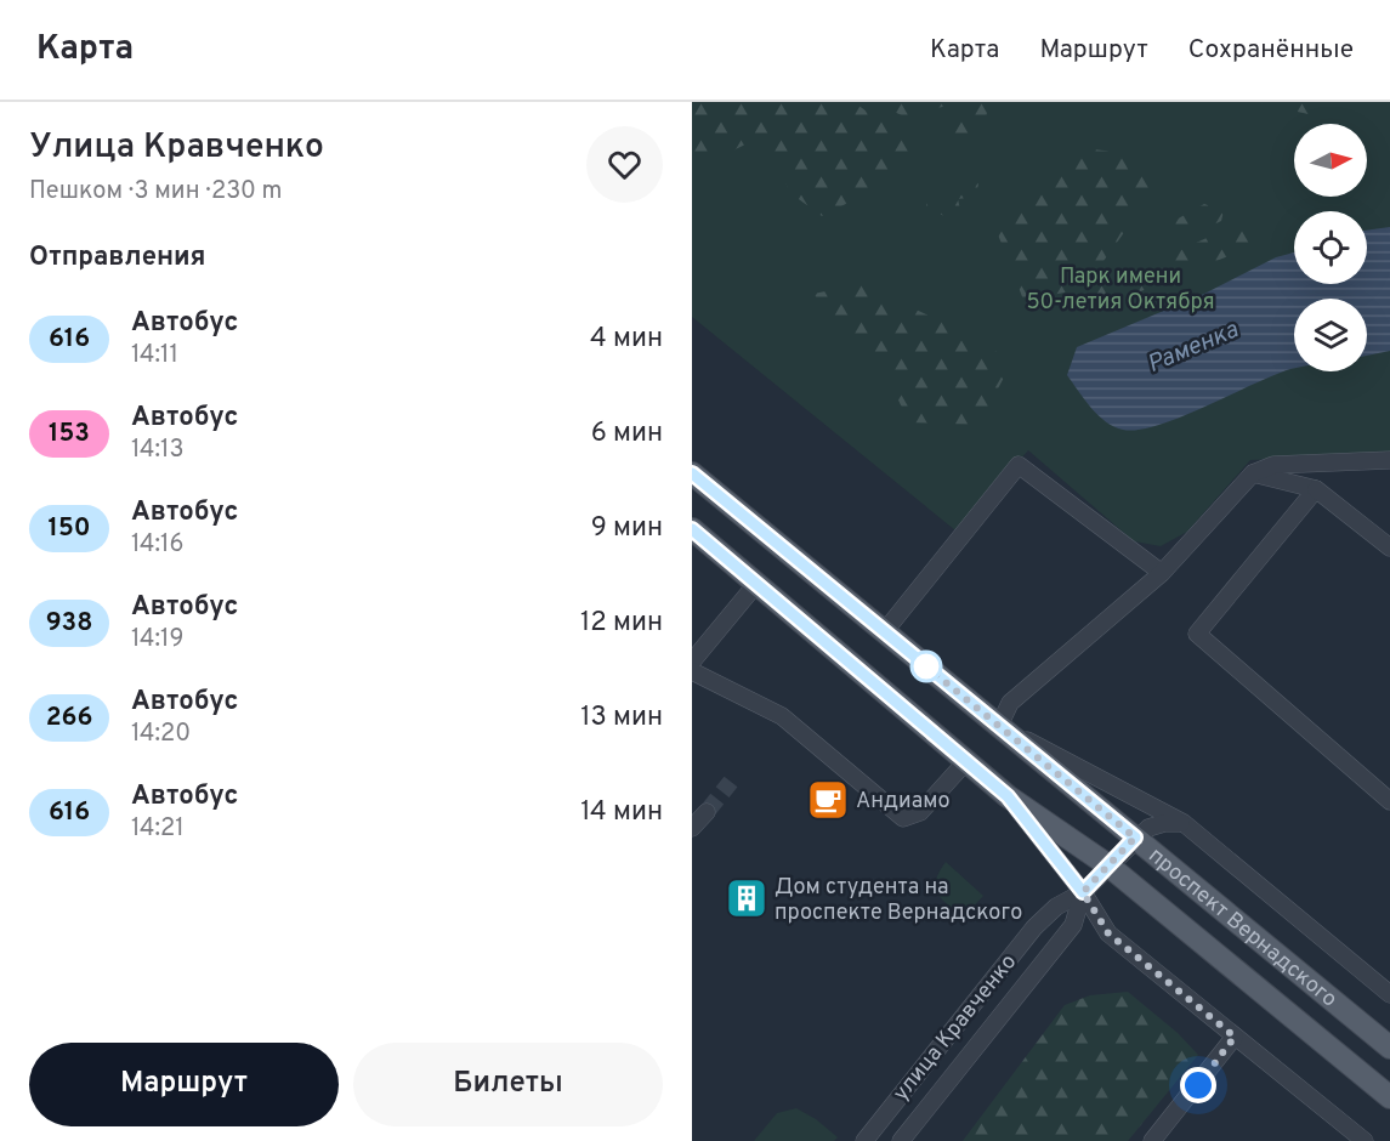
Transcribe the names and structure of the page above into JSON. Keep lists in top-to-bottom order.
{
  "streets": {
    "main road": ["проспект Вернадского"],
    "street": ["улица Кравченко"]
  },
  "crossings": [
    ["проспект Вернадского", "улица Кравченко"]
  ],
  "water": ["Раменка"],
  "parks": ["Парк имени 50-летия Октября"],
  "places": {
    "cafe": ["Андиамо"],
    "building": ["Дом студента на проспекте Вернадского"]
  },
  "lines": ["bus line 616"],
  "north": "right",
  "page": {
    "header": "Карта",
    "nav": ["Карта", "Маршрут", "Сохранённые"],
    "heading": [
      ["Улица Кравченко", "Пешком · 3 мин · 230 m"],
      "Отправления"
    ],
    "list": [
      {
        "mark": "616",
        "name": "Автобус",
        "note": "14:11",
        "value": "4 мин"
      },
      {
        "mark": "153",
        "name": "Автобус",
        "note": "14:13",
        "value": "6 мин"
      },
      {
        "mark": "150",
        "name": "Автобус",
        "note": "14:16",
        "value": "9 мин"
      },
      {
        "mark": "938",
        "name": "Автобус",
        "note": "14:19",
        "value": "12 мин"
      },
      {
        "mark": "266",
        "name": "Автобус",
        "note": "14:20",
        "value": "13 мин"
      },
      {
        "mark": "616",
        "name": "Автобус",
        "note": "14:21",
        "value": "14 мин"
      }
    ],
    "buttons": ["Маршрут", "Билеты"]
  }
}
